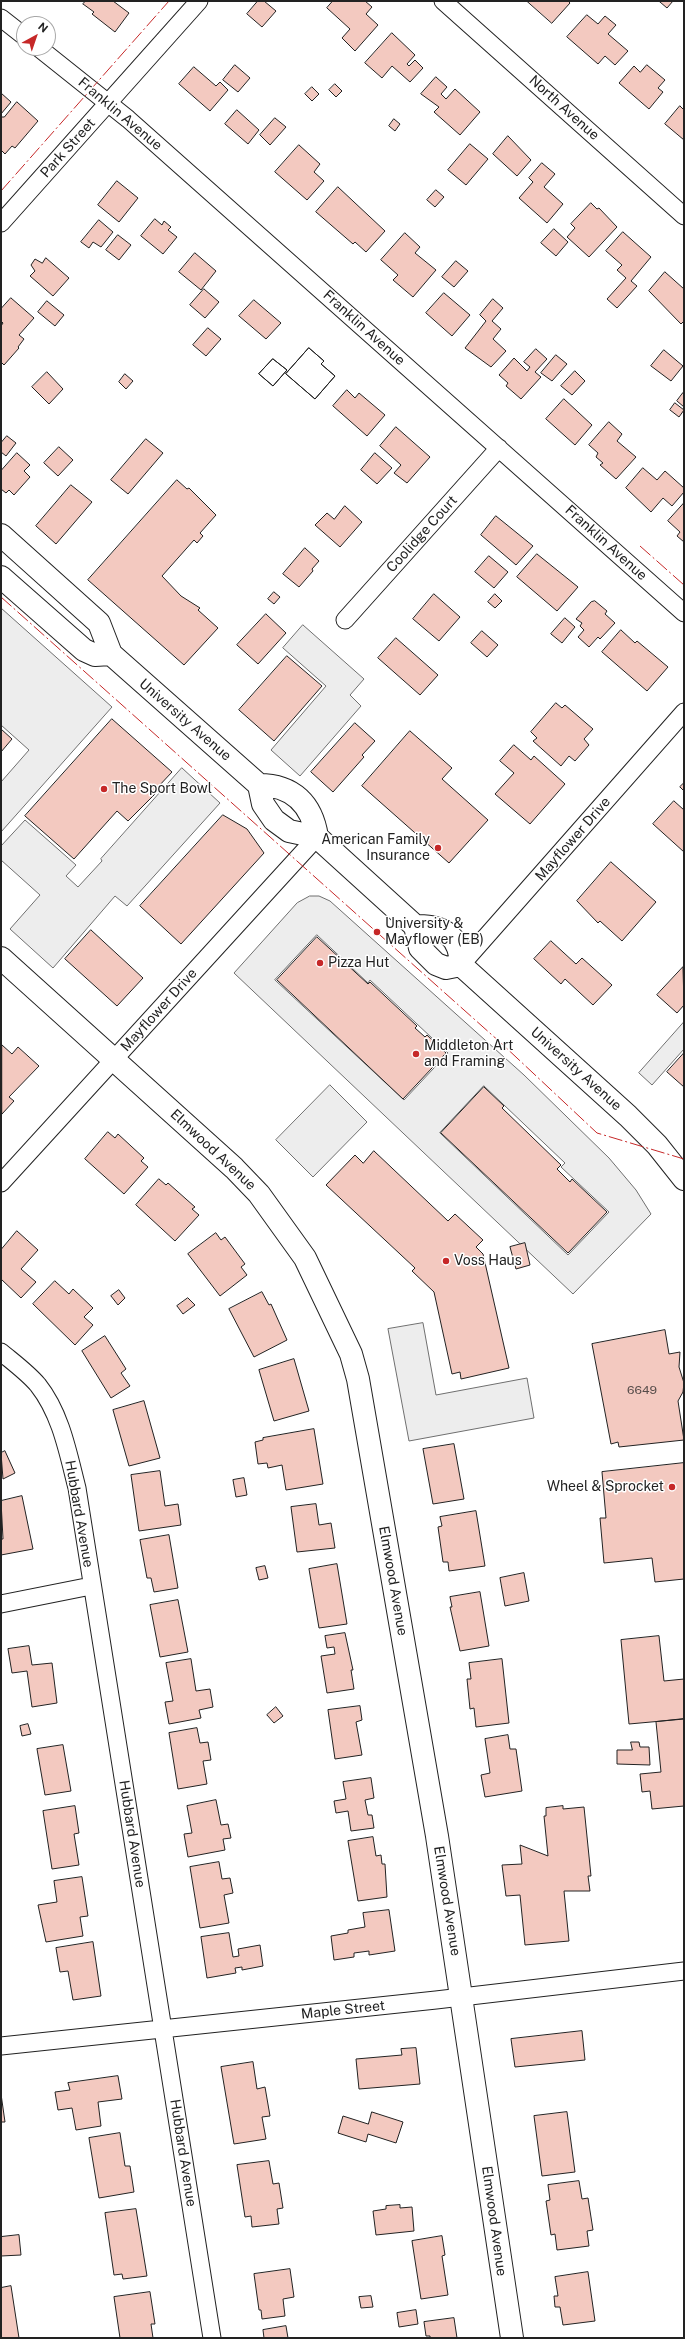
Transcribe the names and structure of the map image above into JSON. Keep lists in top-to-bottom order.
{
  "streets": {
    "street": [
      "North Avenue",
      "Franklin Avenue",
      "Park Street",
      "Coolidge Court",
      "University Avenue",
      "Mayflower Drive",
      "Elmwood Avenue",
      "Hubbard Avenue",
      "Maple Street"
    ]
  },
  "crossings": [
    ["Franklin Avenue", "Park Street"],
    ["Franklin Avenue", "Coolidge Court"],
    ["University Avenue", "Mayflower Drive"],
    ["Mayflower Drive", "Elmwood Avenue"],
    ["Elmwood Avenue", "Maple Street"],
    ["Hubbard Avenue", "Maple Street"]
  ],
  "places": [
    "The Sport Bowl",
    "American Family Insurance",
    "University & Mayflower (EB)",
    "Pizza Hut",
    "Middleton Art and Framing",
    "Voss Haus",
    "Wheel & Sprocket"
  ],
  "house_numbers": ["6649"],
  "north": "top right"
}
